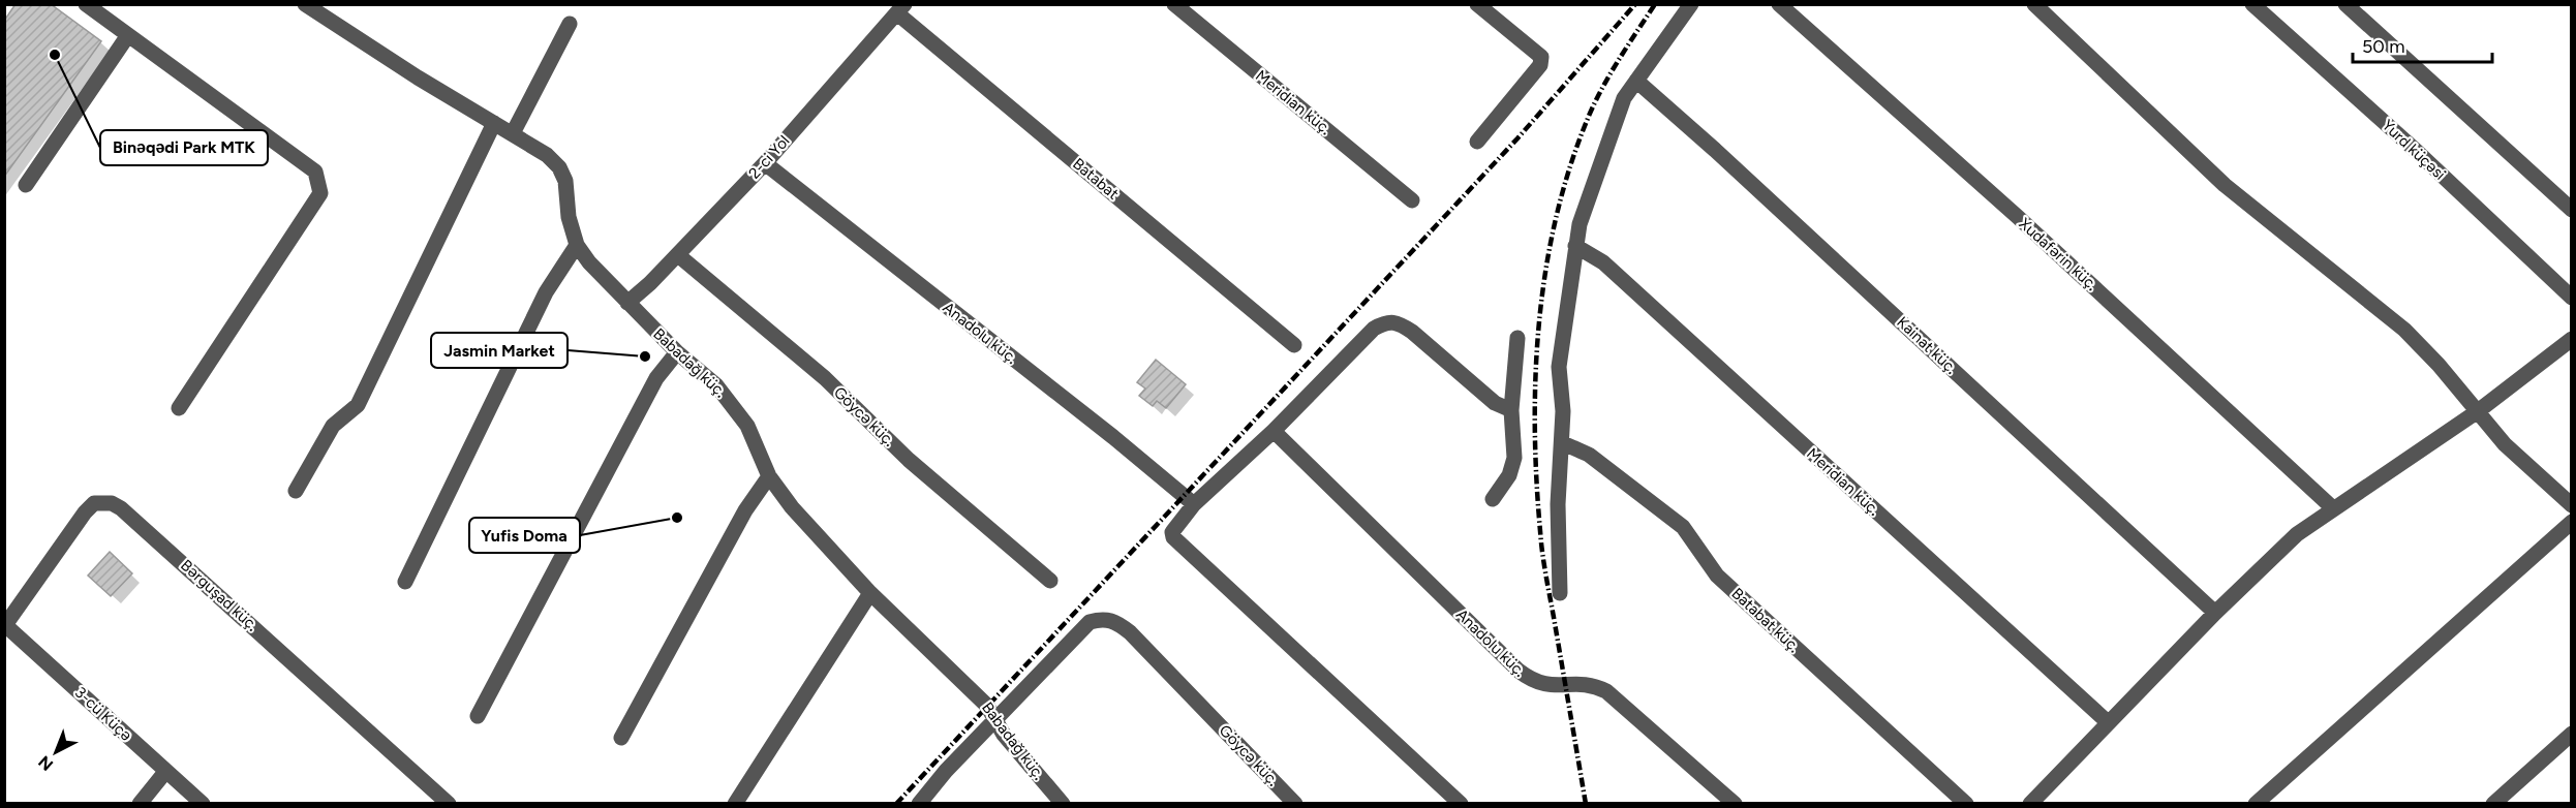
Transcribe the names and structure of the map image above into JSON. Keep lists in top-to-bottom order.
{
  "streets": {
    "street": [
      "Meridian küç.",
      "Yurd küçəsi",
      "2-ci Yol",
      "Batabat",
      "Xudafərin küç.",
      "Anadolu küç.",
      "Kainat küç.",
      "Babadağ küç.",
      "Göycə küç.",
      "Bərguşad küç.",
      "Batabat küç.",
      "3-cü Küçə"
    ]
  },
  "crossings": [
    ["2-ci Yol", "Batabat"],
    ["2-ci Yol", "Anadolu küç."],
    ["2-ci Yol", "Babadağ küç."],
    ["2-ci Yol", "Göycə küç."],
    ["Babadağ küç.", "Göycə küç."],
    ["Bərguşad küç.", "3-cü Küçə"]
  ],
  "places": ["Binəqədi Park MTK", "Jasmin Market", "Yufis Doma"],
  "scale_bar": "50 m",
  "north": "bottom left"
}
